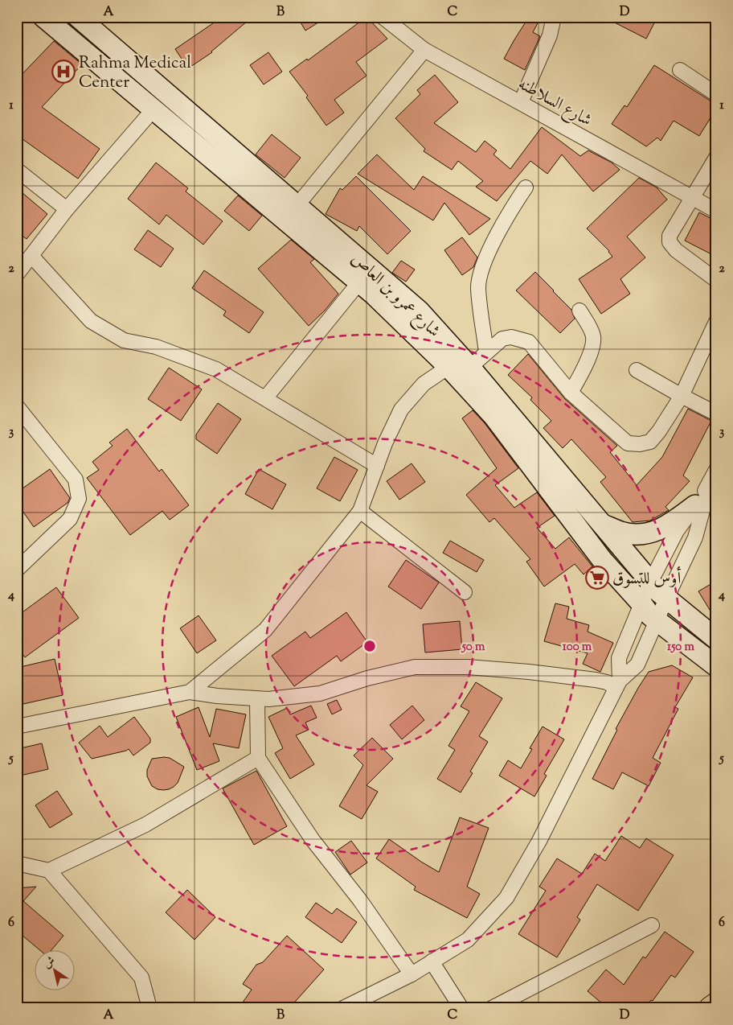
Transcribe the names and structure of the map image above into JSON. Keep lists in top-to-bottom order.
{
  "streets": {
    "street": ["شارع السلاطنه", "شارع عمرو بن العاص"]
  },
  "places": {
    "hospital": ["Rahma Medical Center"],
    "supermarket": ["أوس للتسوق"]
  },
  "north": "top left",
  "grid": {
    "columns": [
      "A",
      "B",
      "C",
      "D"
    ],
    "rows": [
      "1",
      "2",
      "3",
      "4",
      "5",
      "6"
    ]
  },
  "rings": ["50 m", "100 m", "150 m"]
}
